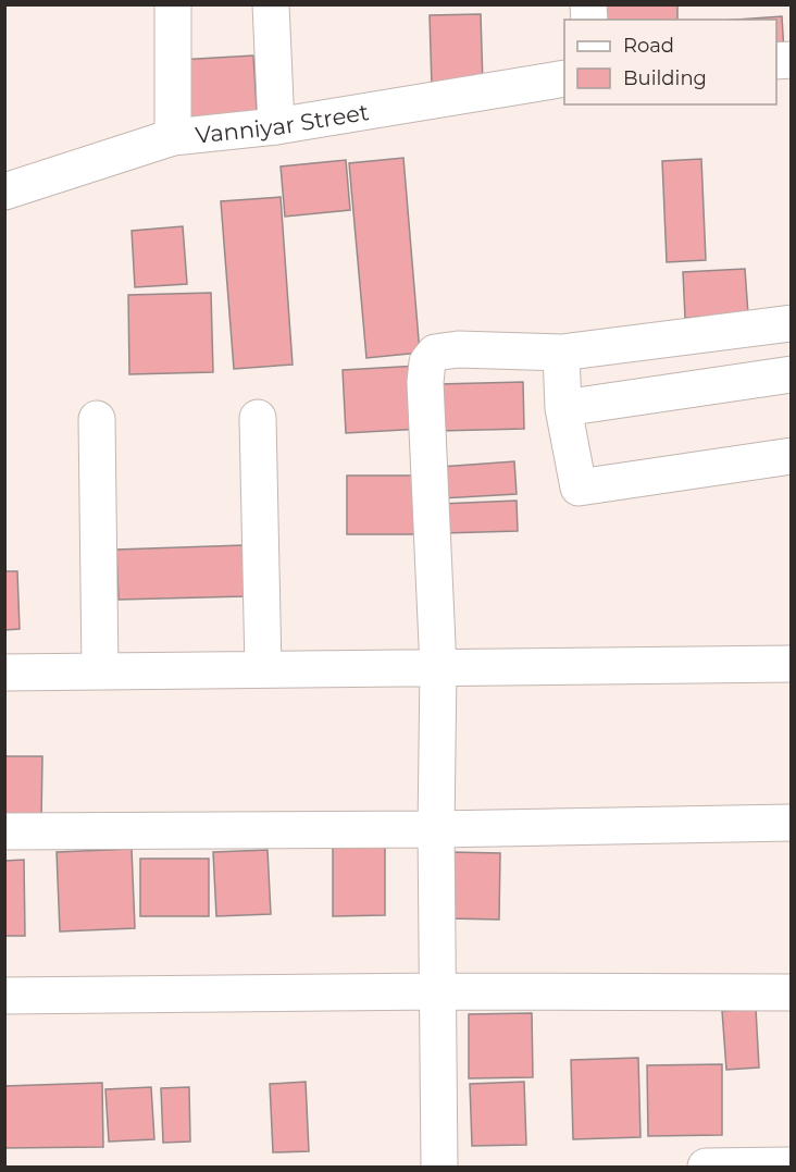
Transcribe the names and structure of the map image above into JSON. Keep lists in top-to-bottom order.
{
  "streets": {
    "street": ["Vanniyar Street"]
  },
  "legend": ["Road", "Building"]
}
